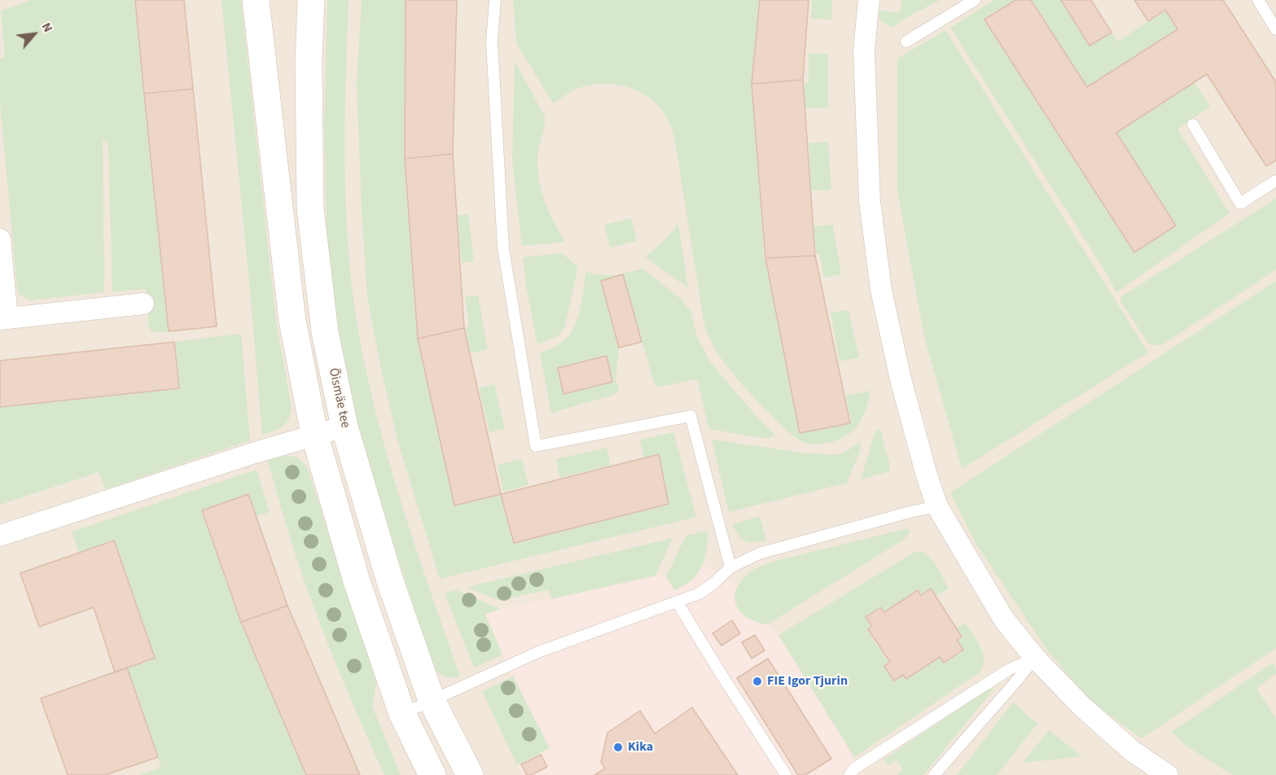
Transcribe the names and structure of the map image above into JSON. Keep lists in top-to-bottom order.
{
  "streets": {
    "main road": ["Õismäe tee"]
  },
  "places": ["FIE Igor Tjurin", "Kika"],
  "north": "top right"
}
